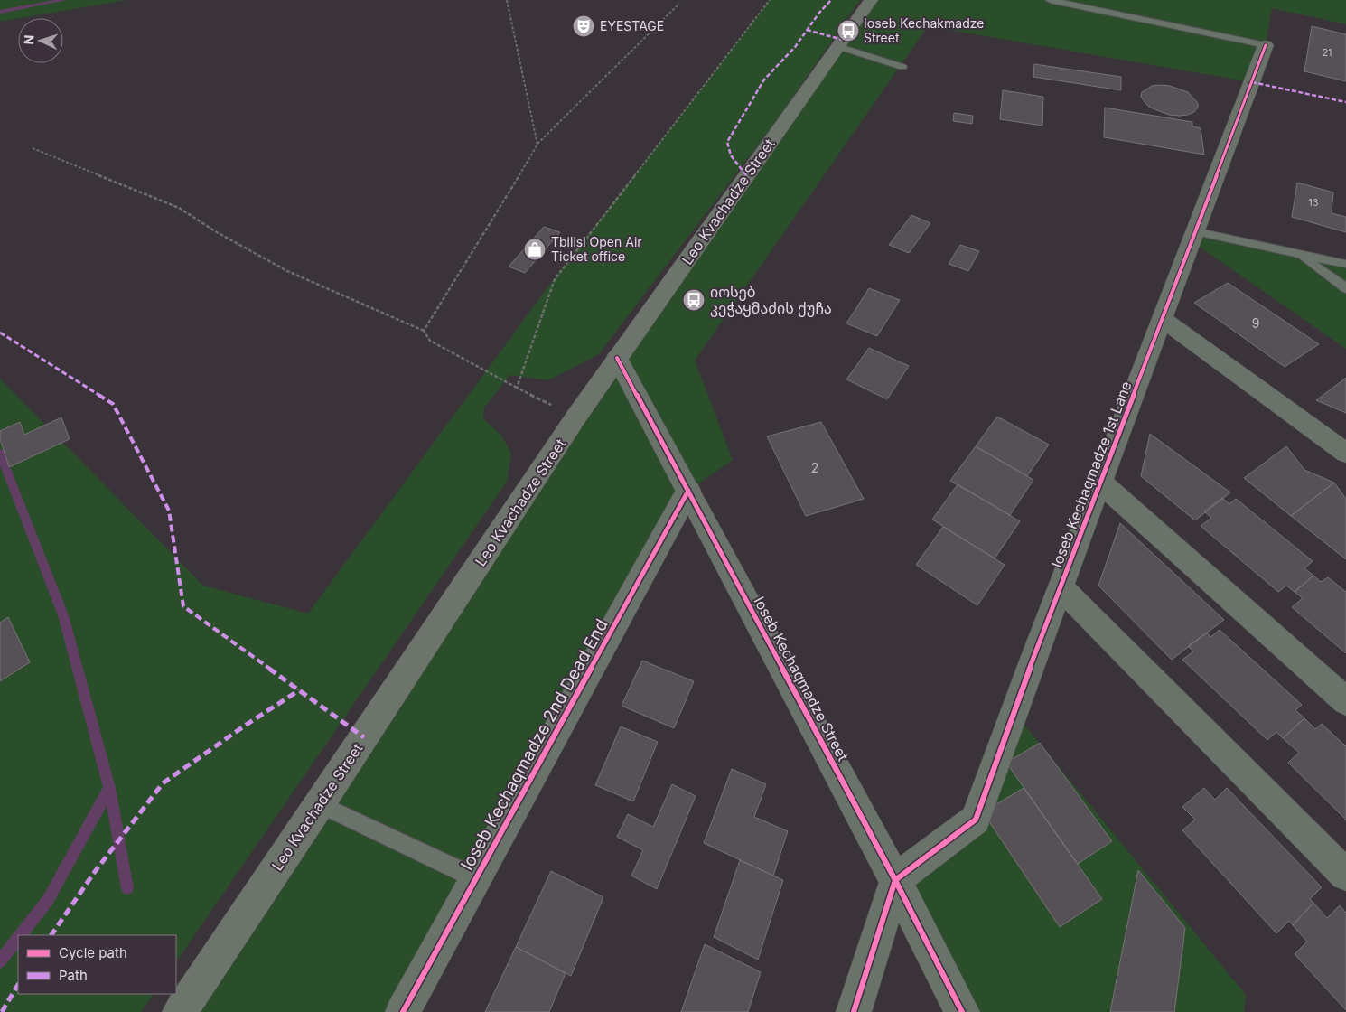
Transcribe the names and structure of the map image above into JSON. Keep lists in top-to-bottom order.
{
  "streets": {
    "main road": ["Leo Kvachadze Street"],
    "street": ["Ioseb Kechaqmadze 1st Lane", "Ioseb Kechaqmadze Street", "Ioseb Kechaqmadze 2nd Dead End"]
  },
  "crossings": [
    ["Leo Kvachadze Street", "Ioseb Kechaqmadze Street"],
    ["Ioseb Kechaqmadze 1st Lane", "Ioseb Kechaqmadze Street"],
    ["Ioseb Kechaqmadze Street", "Ioseb Kechaqmadze 2nd Dead End"]
  ],
  "places": {
    "theatre": ["EYESTAGE"],
    "bus stop": ["Ioseb Kechakmadze Street", "იოსებ კეჭაყმაძის ქუჩა"],
    "shop": ["Tbilisi Open Air Ticket office"]
  },
  "house_numbers": [
    "21",
    "13",
    "9",
    "2"
  ],
  "legend": ["Cycle path", "Path"],
  "north": "left"
}
